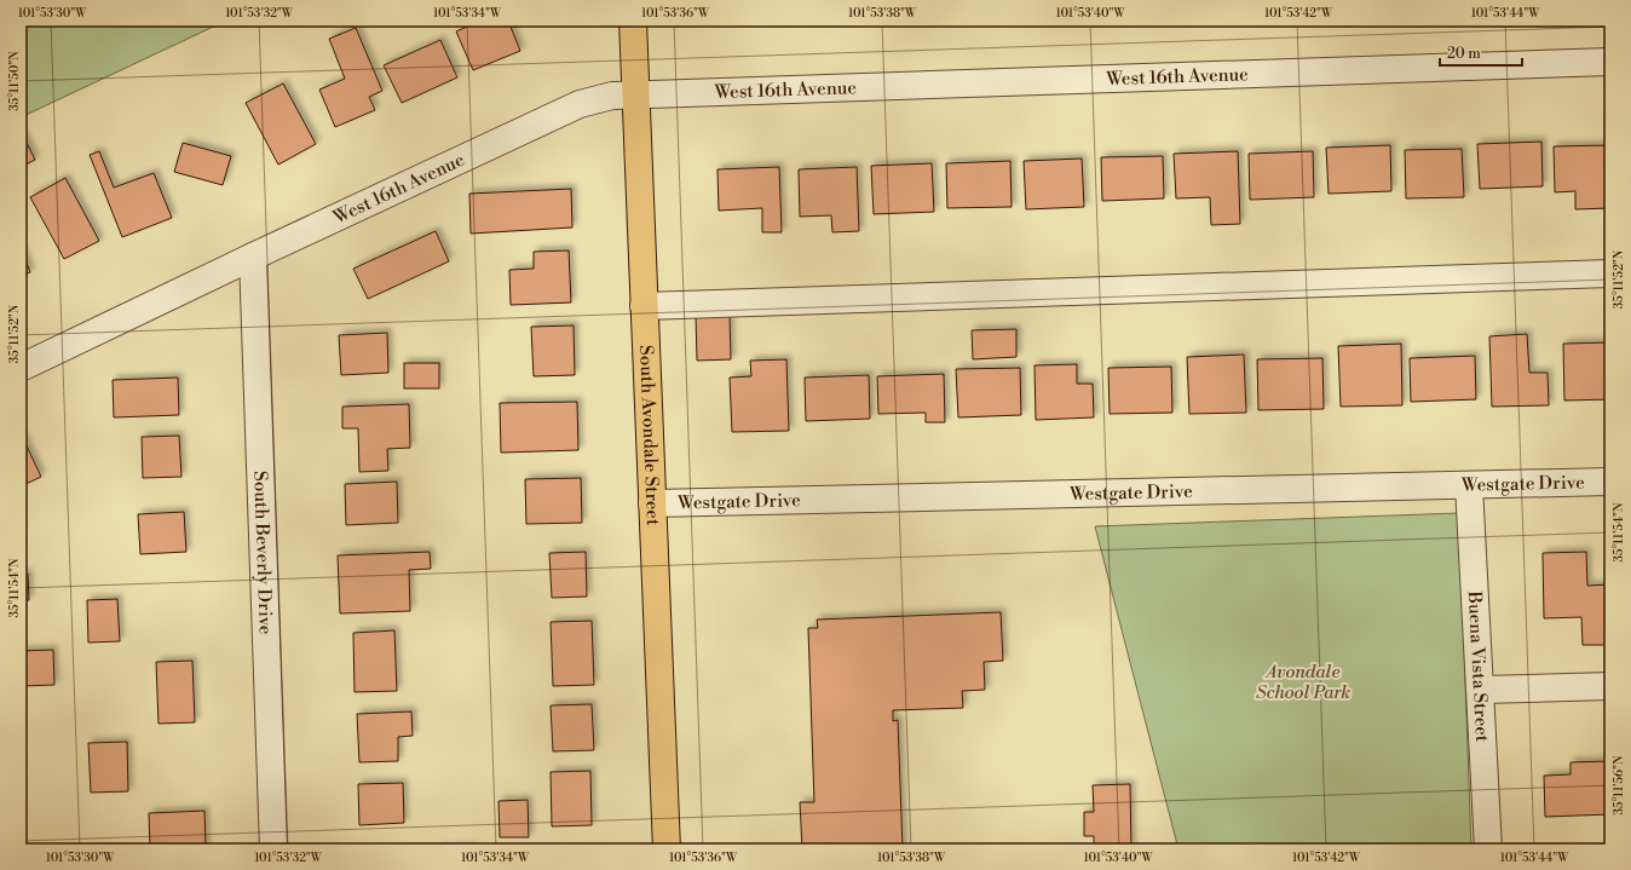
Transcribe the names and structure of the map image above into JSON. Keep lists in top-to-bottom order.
{
  "streets": {
    "main road": ["South Avondale Street"],
    "street": [
      "West 16th Avenue",
      "Westgate Drive",
      "South Beverly Drive",
      "Buena Vista Street"
    ]
  },
  "crossings": [
    ["West 16th Avenue", "South Avondale Street"],
    ["West 16th Avenue", "South Beverly Drive"],
    ["South Avondale Street", "Westgate Drive"],
    ["Westgate Drive", "Buena Vista Street"]
  ],
  "parks": ["Avondale School Park"],
  "scale_bar": "20 m",
  "coordinates": [
    "101°53'30\"W",
    "101°53'32\"W",
    "101°53'34\"W",
    "101°53'36\"W",
    "101°53'38\"W",
    "101°53'40\"W",
    "101°53'42\"W",
    "101°53'44\"W",
    "35°11'50\"N",
    "35°11'52\"N",
    "35°11'54\"N",
    "35°11'56\"N"
  ]
}
